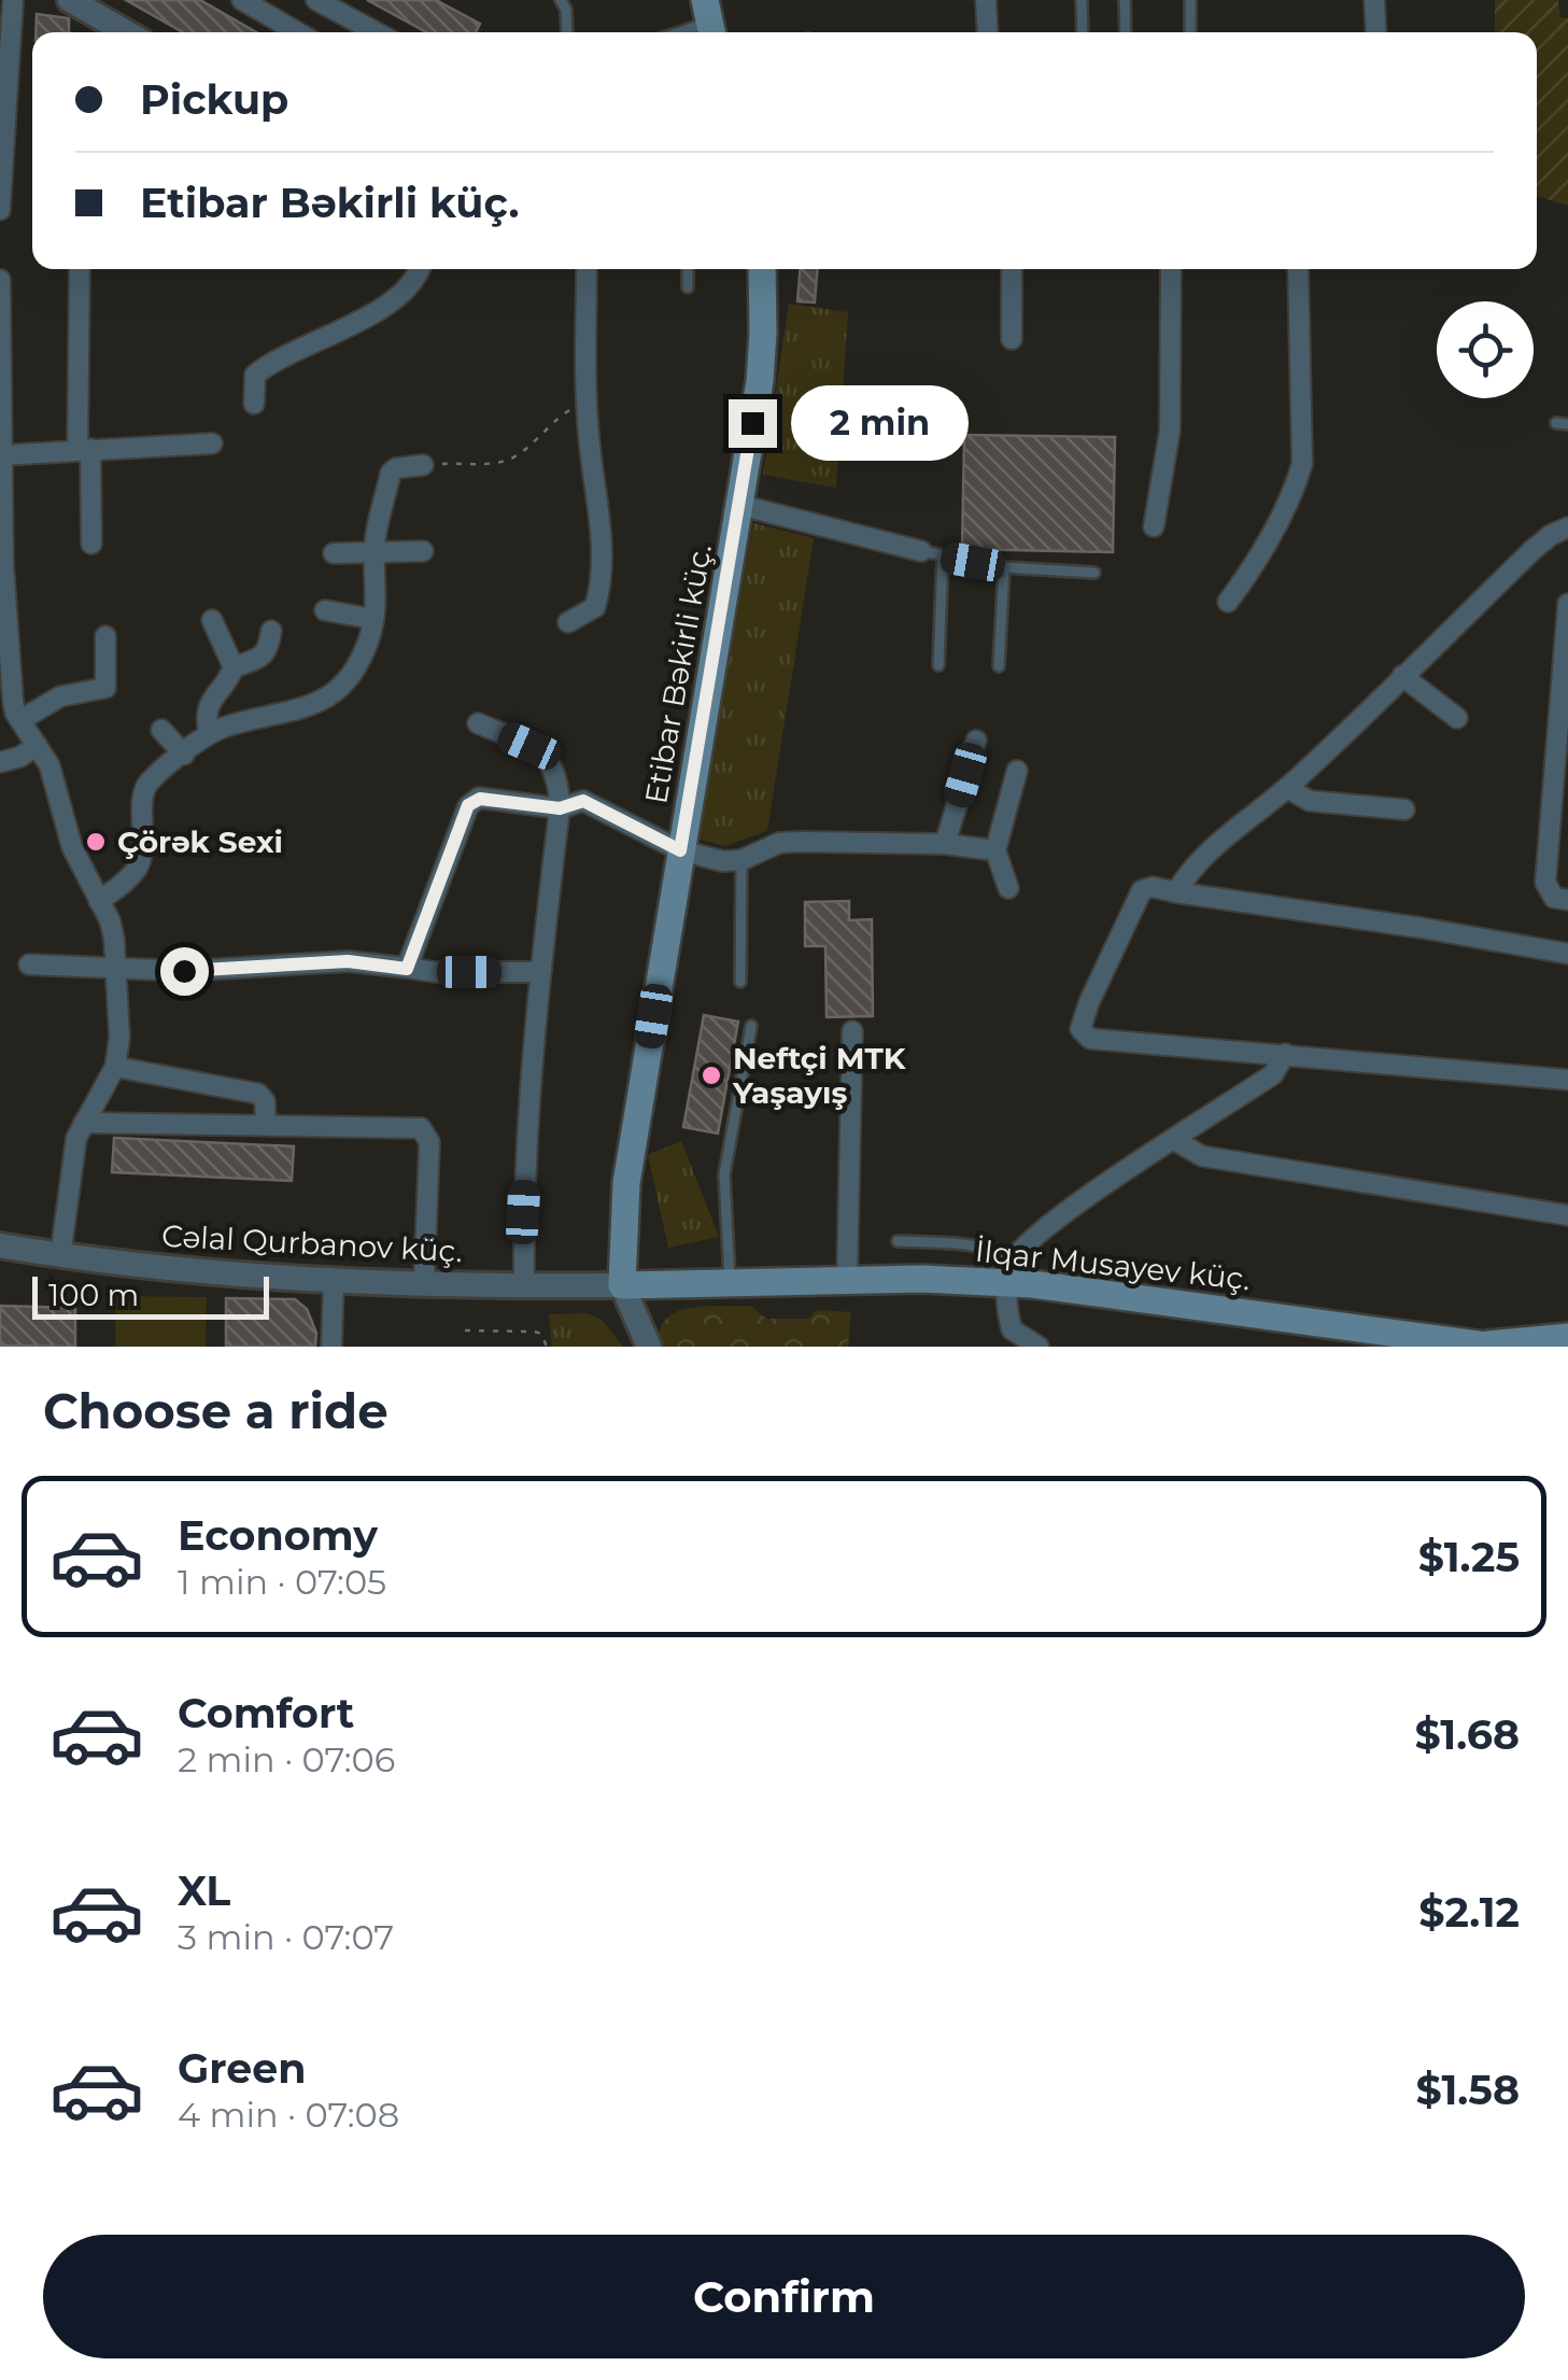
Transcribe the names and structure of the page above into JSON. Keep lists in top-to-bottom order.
{
  "streets": {
    "main road": ["Etibar Bəkirli küç.", "İlqar Musayev küç."],
    "street": ["Cəlal Qurbanov küç."]
  },
  "crossings": [
    ["Etibar Bəkirli küç.", "Cəlal Qurbanov küç."],
    ["Etibar Bəkirli küç.", "İlqar Musayev küç."],
    ["Cəlal Qurbanov küç.", "İlqar Musayev küç."]
  ],
  "places": ["Çörək Sexi", "Neftçi MTK Yaşayış"],
  "scale_bar": "100 m",
  "page": {
    "banner": ["Pickup", "Etibar Bəkirli küç."],
    "bubble": "2 min",
    "scale": "100 m",
    "heading": "Choose a ride",
    "list": [
      {
        "name": "Economy",
        "note": "1 min · 07:05",
        "value": "$1.25"
      },
      {
        "name": "Comfort",
        "note": "2 min · 07:06",
        "value": "$1.68"
      },
      {
        "name": "XL",
        "note": "3 min · 07:07",
        "value": "$2.12"
      },
      {
        "name": "Green",
        "note": "4 min · 07:08",
        "value": "$1.58"
      }
    ],
    "buttons": "Confirm"
  }
}
